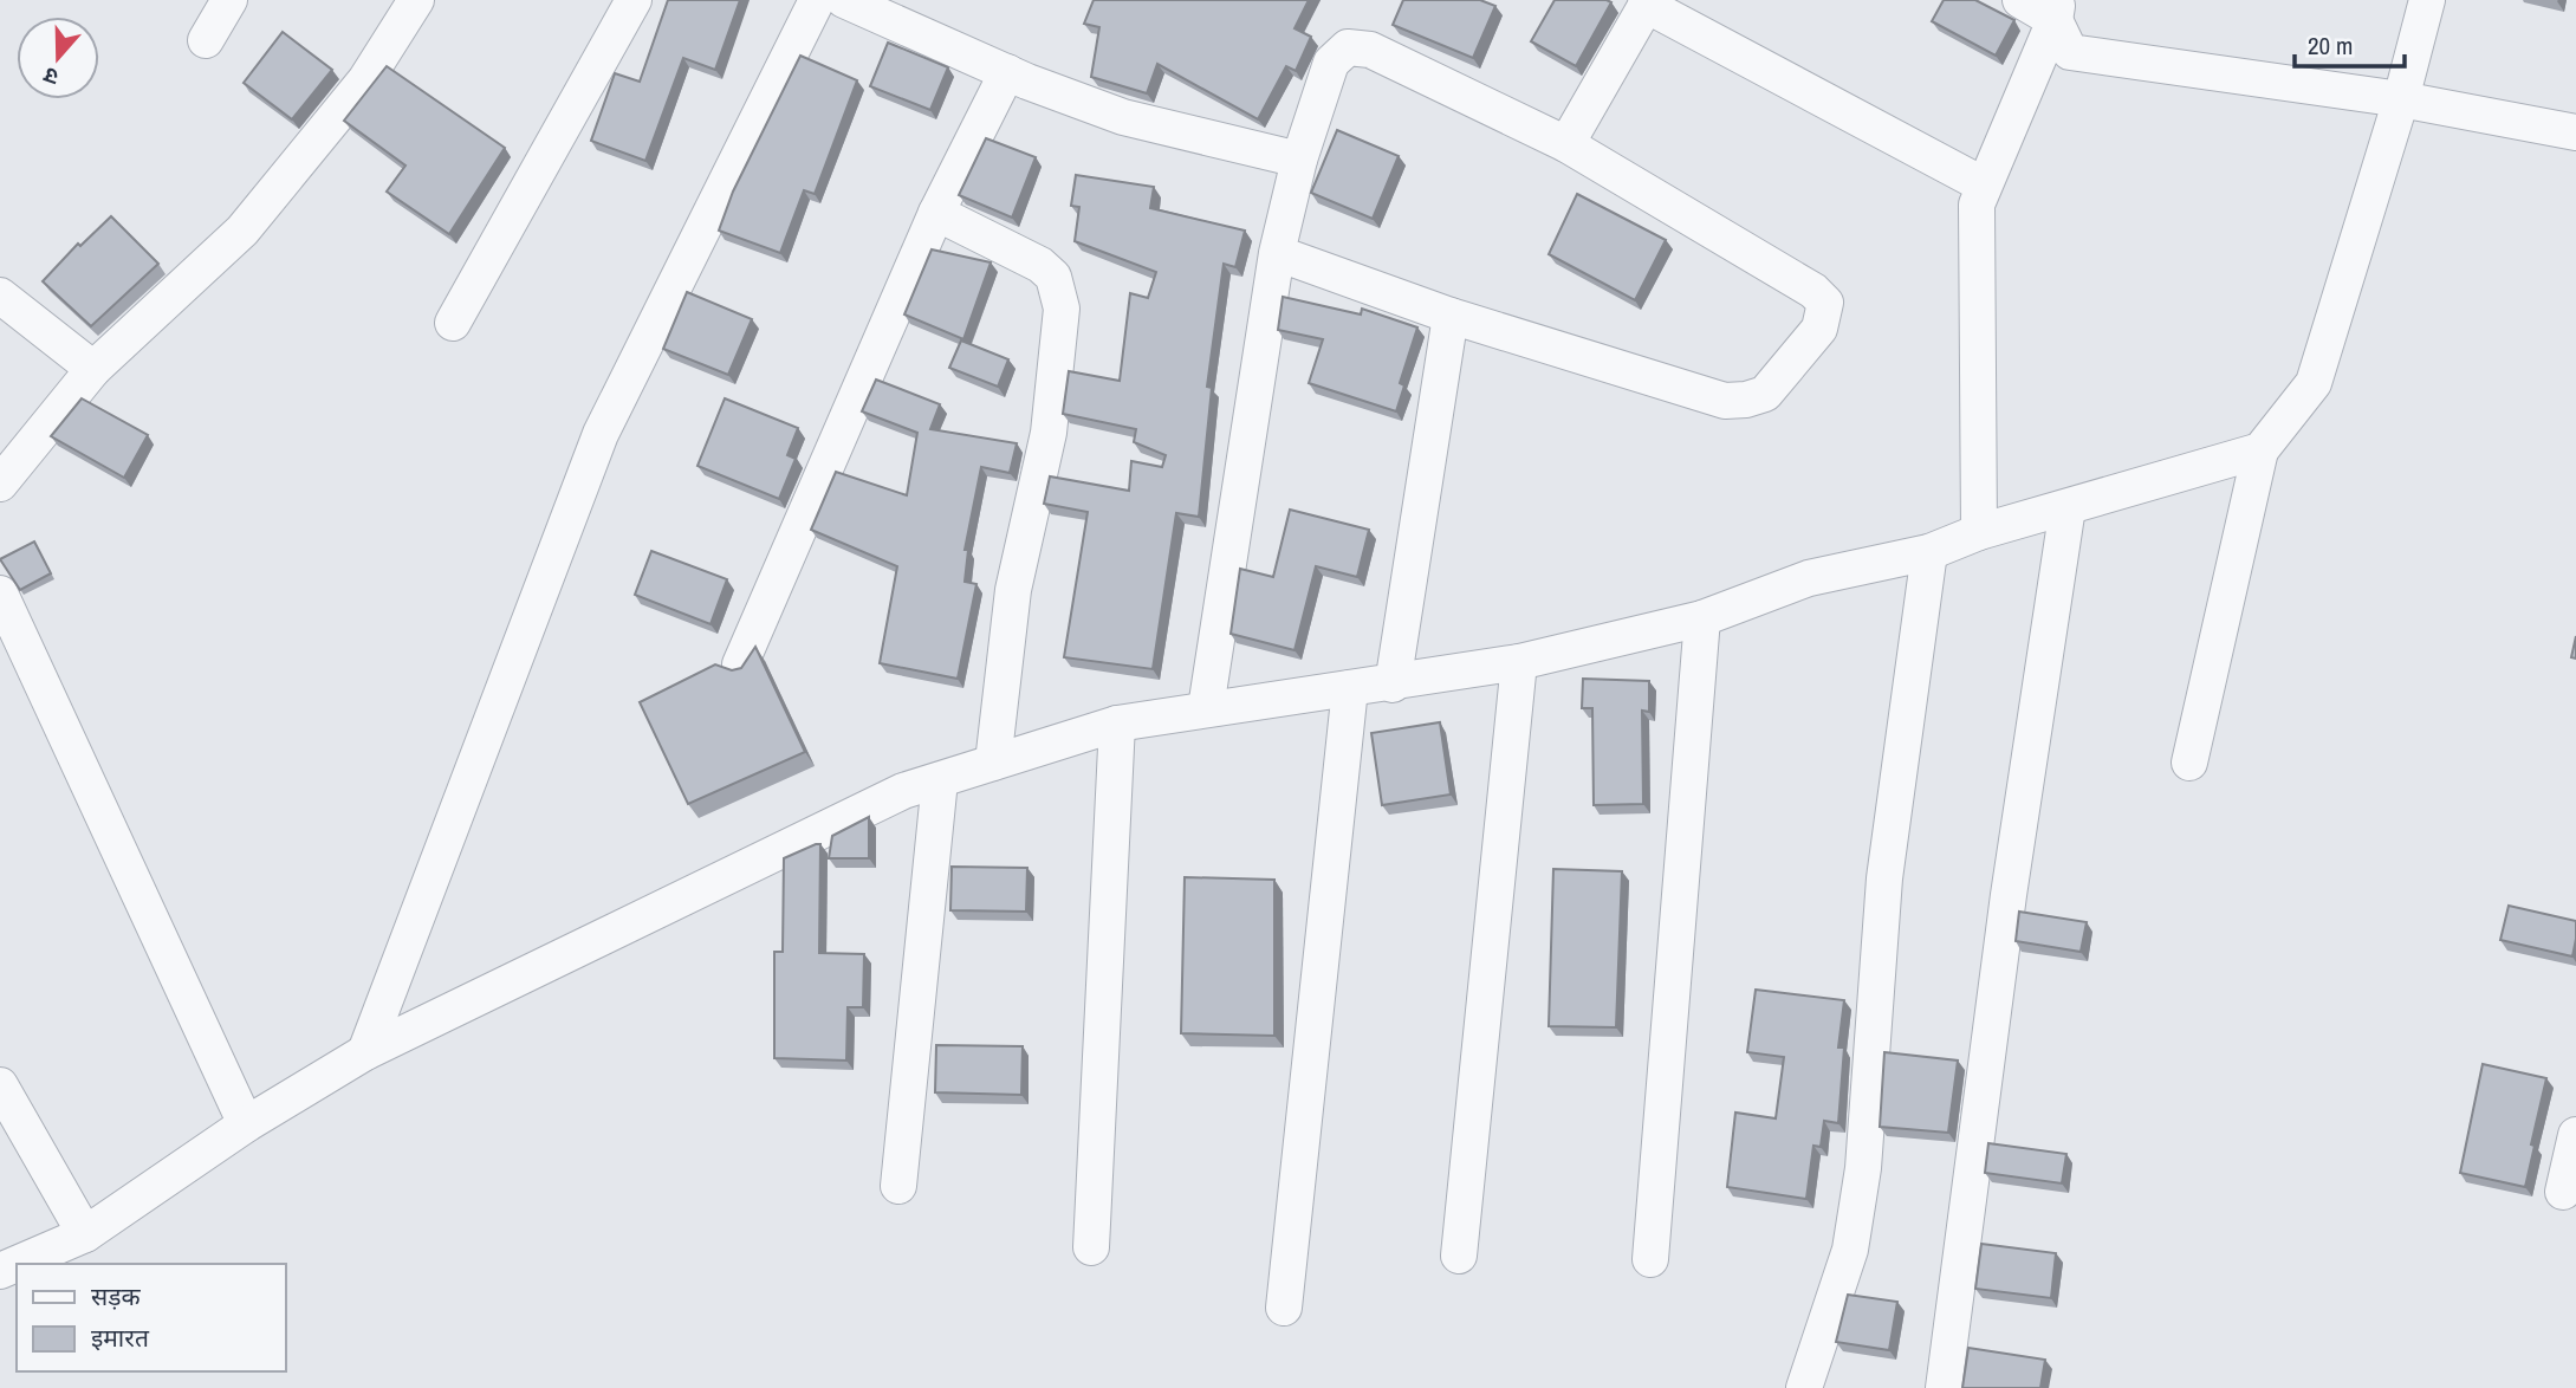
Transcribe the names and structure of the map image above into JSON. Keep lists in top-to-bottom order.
{
  "legend": ["सड़क", "इमारत"],
  "scale_bar": "20 m",
  "north": "bottom"
}
